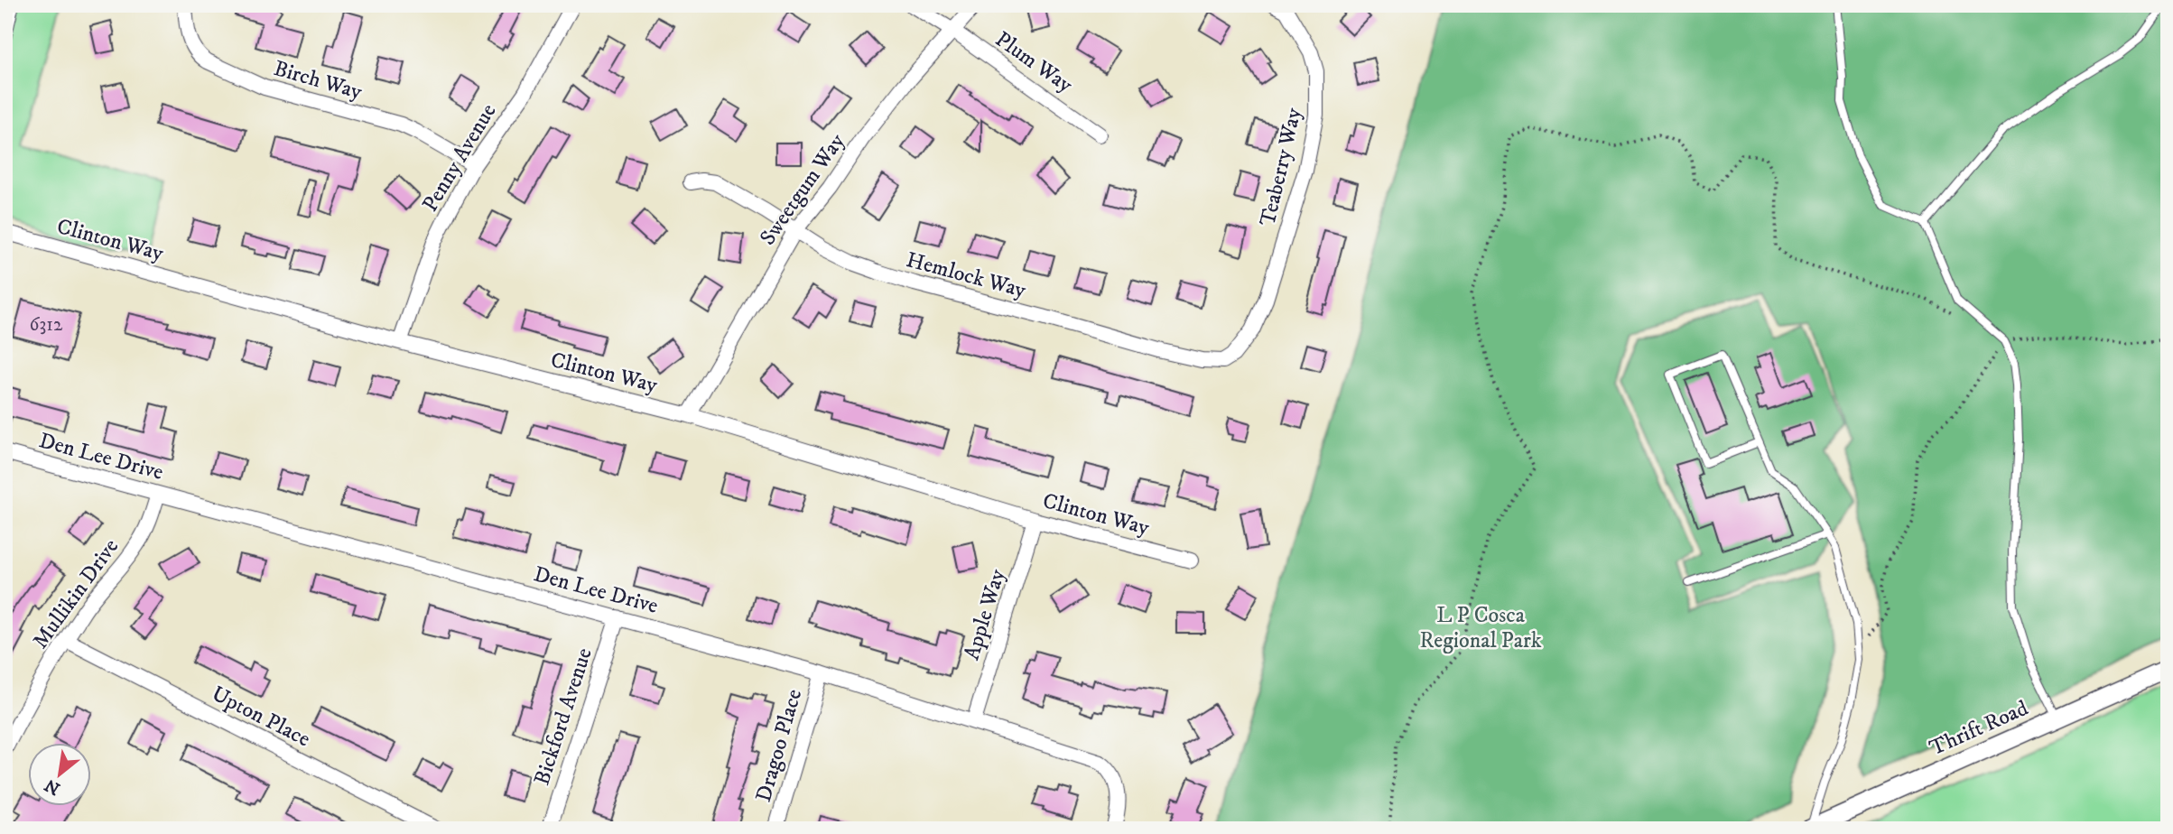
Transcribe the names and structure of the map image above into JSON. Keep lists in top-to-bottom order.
{
  "streets": {
    "street": [
      "Plum Way",
      "Birch Way",
      "Penny Avenue",
      "Teaberry Way",
      "Sweetgum Way",
      "Clinton Way",
      "Hemlock Way",
      "Den Lee Drive",
      "Mullikin Drive",
      "Apple Way",
      "Upton Place",
      "Bickford Avenue",
      "Thrift Road",
      "Dragoo Place"
    ]
  },
  "crossings": [
    ["Plum Way", "Sweetgum Way"],
    ["Birch Way", "Penny Avenue"],
    ["Penny Avenue", "Clinton Way"],
    ["Teaberry Way", "Hemlock Way"],
    ["Sweetgum Way", "Clinton Way"],
    ["Sweetgum Way", "Hemlock Way"],
    ["Clinton Way", "Apple Way"],
    ["Den Lee Drive", "Mullikin Drive"],
    ["Den Lee Drive", "Apple Way"],
    ["Den Lee Drive", "Bickford Avenue"],
    ["Den Lee Drive", "Dragoo Place"],
    ["Mullikin Drive", "Upton Place"]
  ],
  "parks": ["L P Cosca Regional Park"],
  "house_numbers": ["6312"],
  "north": "bottom left"
}
